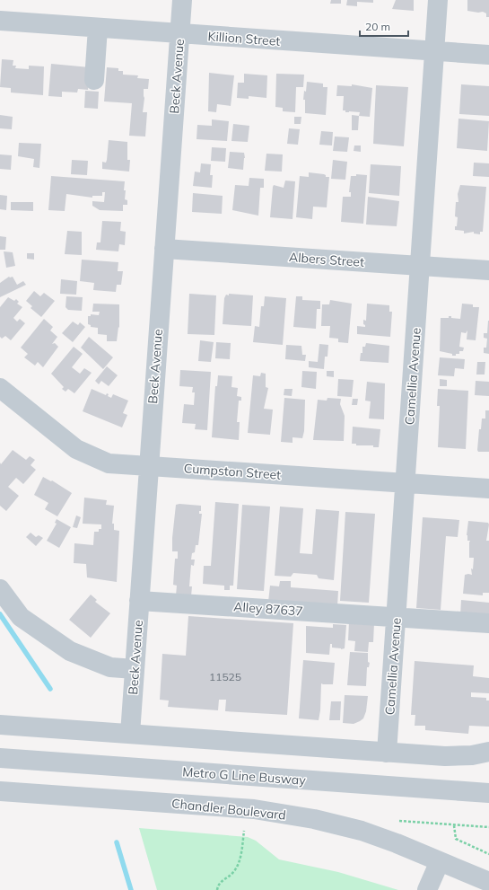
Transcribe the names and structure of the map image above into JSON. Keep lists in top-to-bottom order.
{
  "streets": {
    "street": [
      "Killion Street",
      "Beck Avenue",
      "Albers Street",
      "Camellia Avenue",
      "Cumpston Street",
      "Alley 87637",
      "Metro G Line Busway",
      "Chandler Boulevard"
    ]
  },
  "crossings": [
    ["Killion Street", "Beck Avenue"],
    ["Killion Street", "Camellia Avenue"],
    ["Beck Avenue", "Albers Street"],
    ["Beck Avenue", "Cumpston Street"],
    ["Beck Avenue", "Alley 87637"],
    ["Albers Street", "Camellia Avenue"],
    ["Camellia Avenue", "Cumpston Street"],
    ["Camellia Avenue", "Alley 87637"]
  ],
  "house_numbers": ["11525"],
  "scale_bar": "20 m"
}
